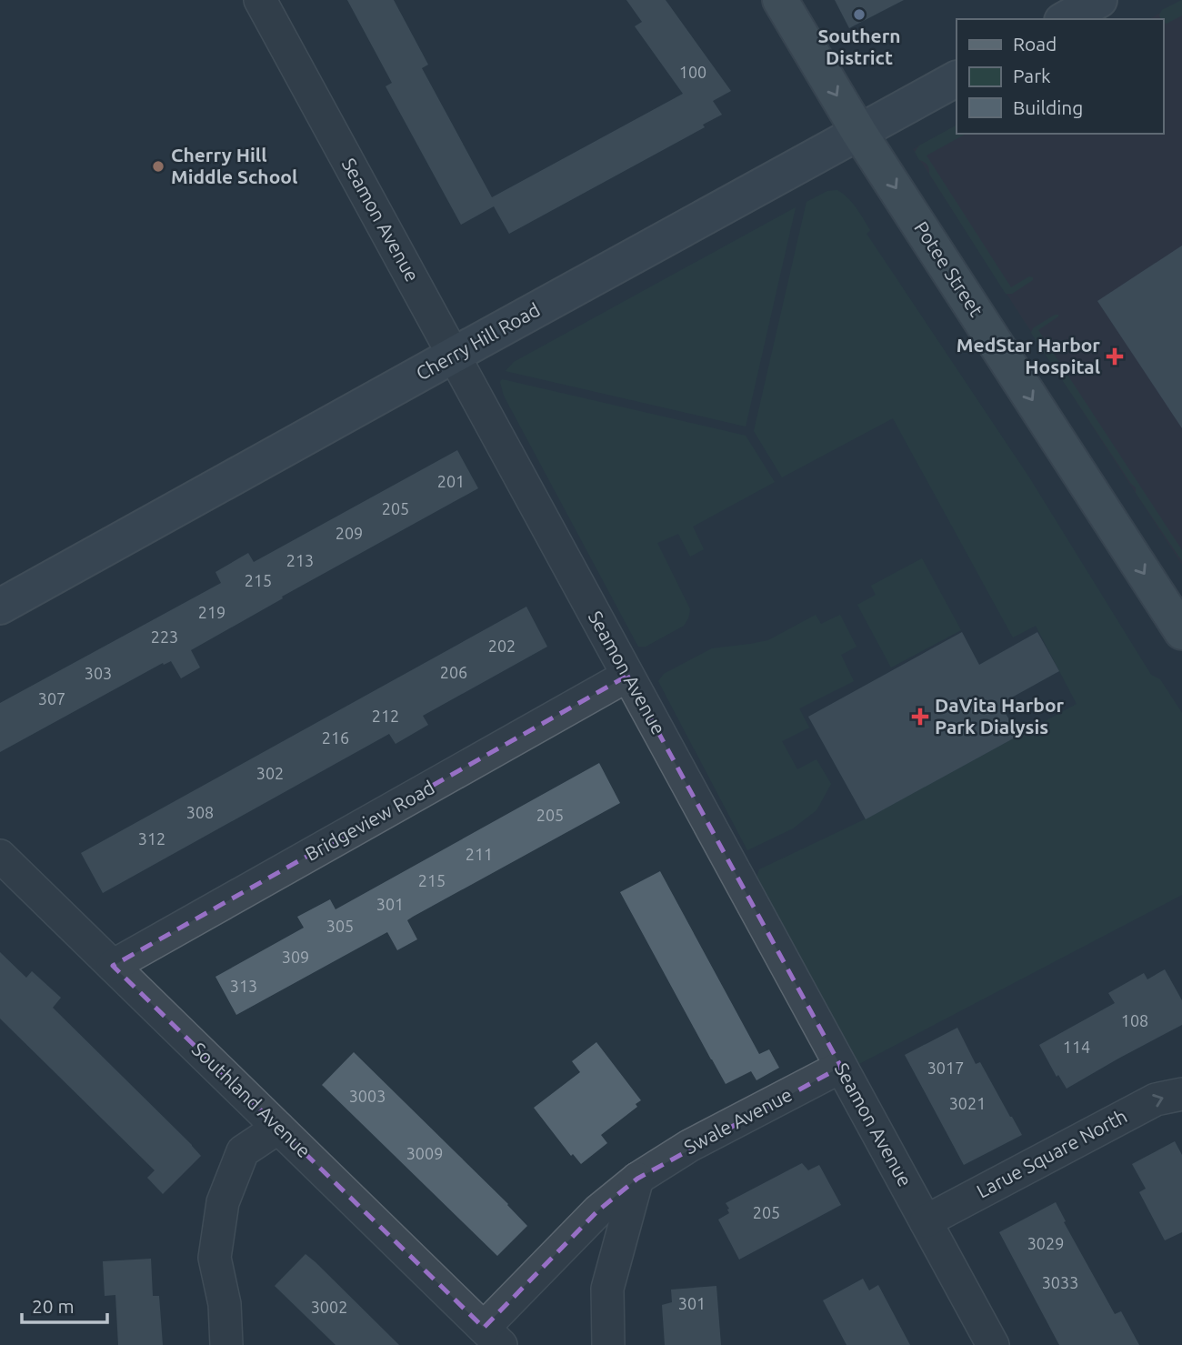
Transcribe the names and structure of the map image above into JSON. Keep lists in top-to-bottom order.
{
  "streets": {
    "main road": ["Potee Street"],
    "street": [
      "Seamon Avenue",
      "Cherry Hill Road",
      "Bridgeview Road",
      "Southland Avenue",
      "Swale Avenue",
      "Larue Square North"
    ]
  },
  "crossings": [
    ["Seamon Avenue", "Cherry Hill Road"],
    ["Seamon Avenue", "Bridgeview Road"],
    ["Seamon Avenue", "Swale Avenue"],
    ["Seamon Avenue", "Larue Square North"],
    ["Potee Street", "Cherry Hill Road"],
    ["Bridgeview Road", "Southland Avenue"],
    ["Southland Avenue", "Swale Avenue"]
  ],
  "one_way": ["Potee Street", "Larue Square North"],
  "places": {
    "other": ["Southern District", "Cherry Hill Middle School"],
    "health": ["MedStar Harbor Hospital", "DaVita Harbor Park Dialysis"]
  },
  "house_numbers": [
    "100",
    "201",
    "205",
    "209",
    "213",
    "215",
    "219",
    "223",
    "202",
    "206",
    "303",
    "307",
    "212",
    "216",
    "302",
    "308",
    "205",
    "312",
    "211",
    "215",
    "301",
    "305",
    "309",
    "313",
    "108",
    "114",
    "3017",
    "3003",
    "3021",
    "3009",
    "205",
    "3029",
    "3033",
    "301",
    "3002"
  ],
  "legend": ["Road", "Park", "Building"],
  "scale_bar": "20 m"
}
